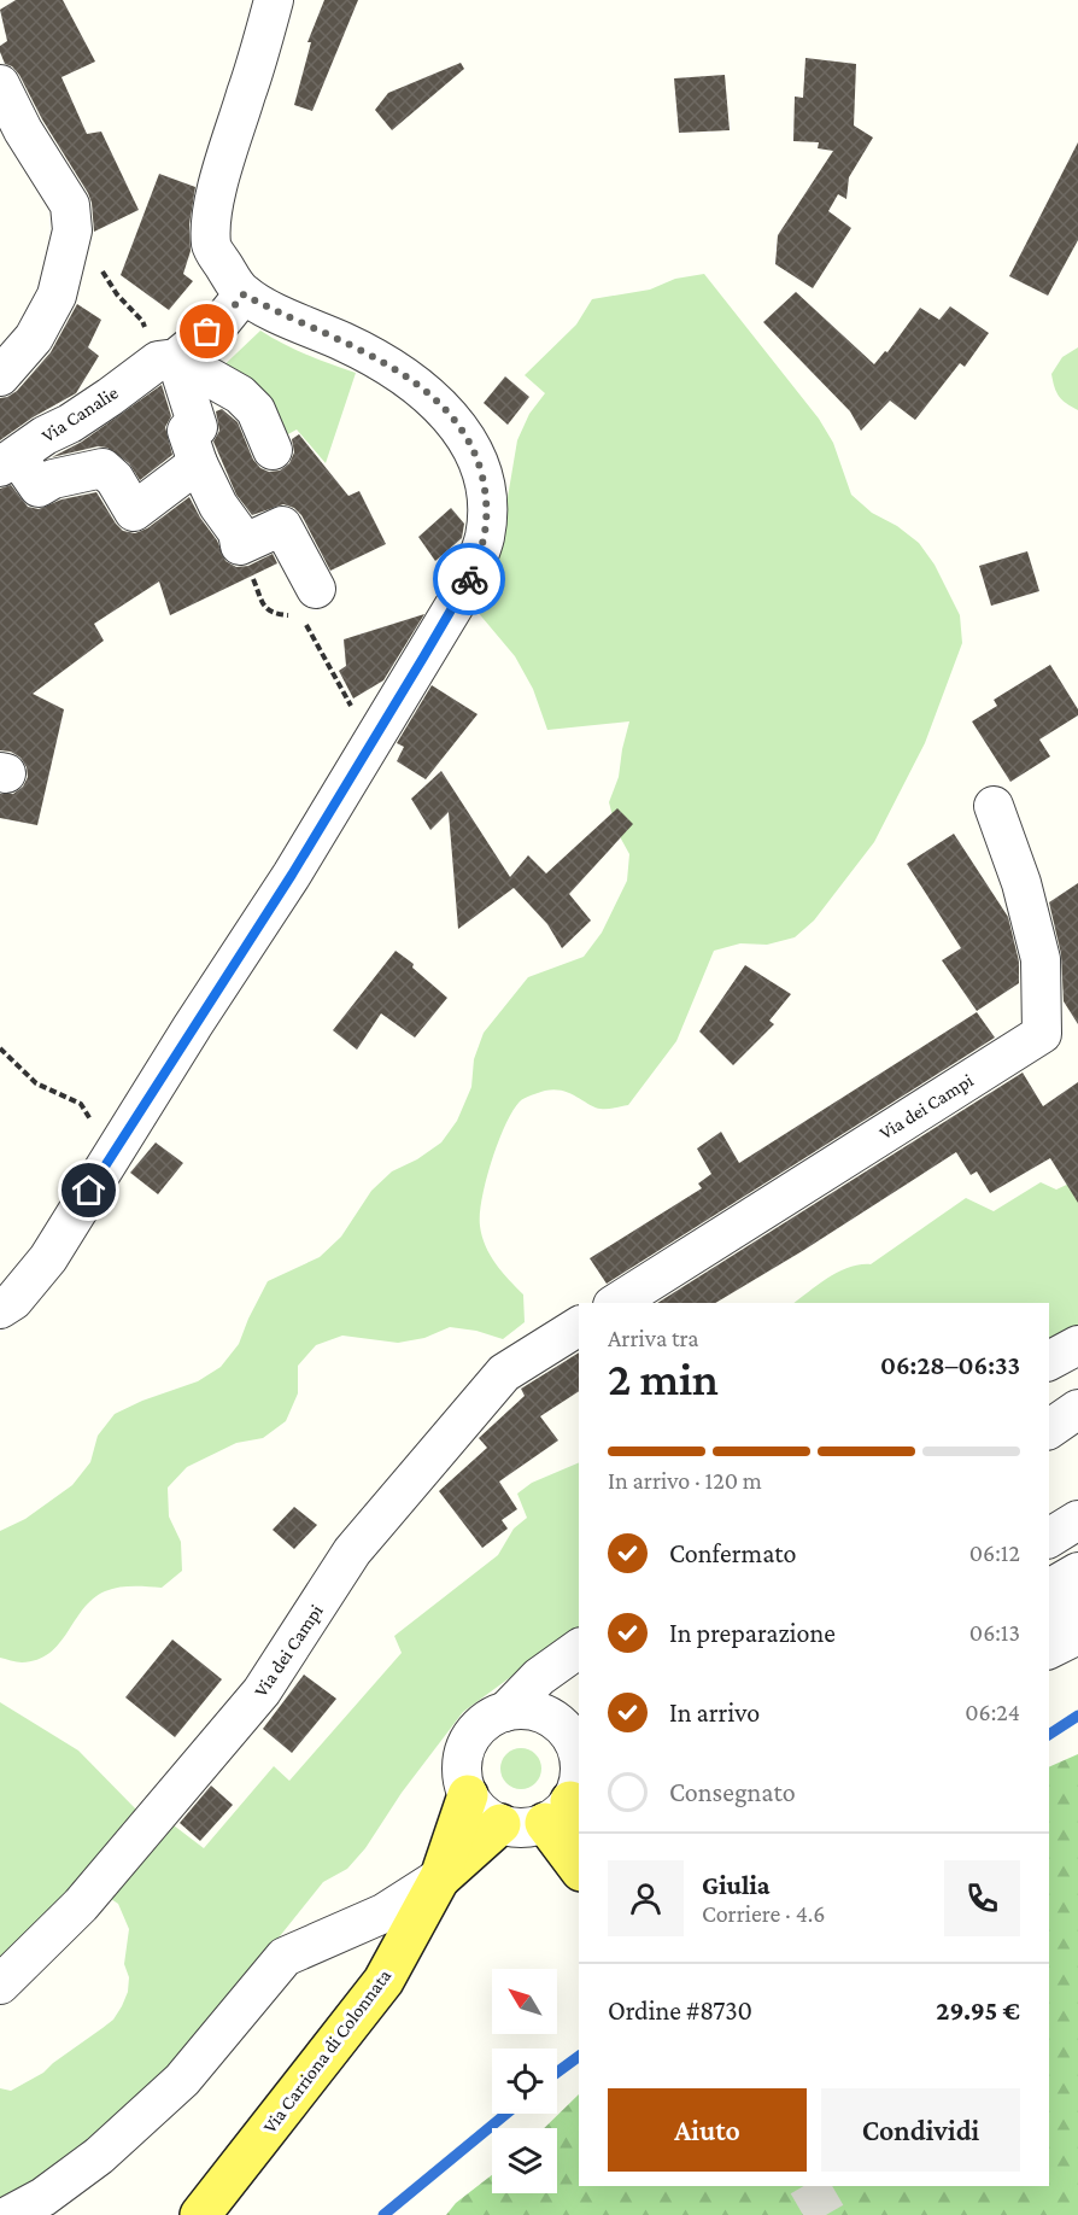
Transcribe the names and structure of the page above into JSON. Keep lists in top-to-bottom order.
{
  "streets": {
    "main road": ["Via Carriona di Colonnata"],
    "street": ["Via Canalie", "Via dei Campi"]
  },
  "north": "top left",
  "page": {
    "heading": ["2 min", "Arriva tra", "06:28–06:33"],
    "panel": [
      "Giulia",
      "Corriere · 4.6",
      "Ordine #8730",
      "29.95 €"
    ],
    "bar": "In arrivo · 120 m",
    "list": [
      ["Confermato", "06:12"],
      ["In preparazione", "06:13"],
      ["In arrivo", "06:24"],
      "Consegnato"
    ],
    "buttons": ["Aiuto", "Condividi"]
  }
}
